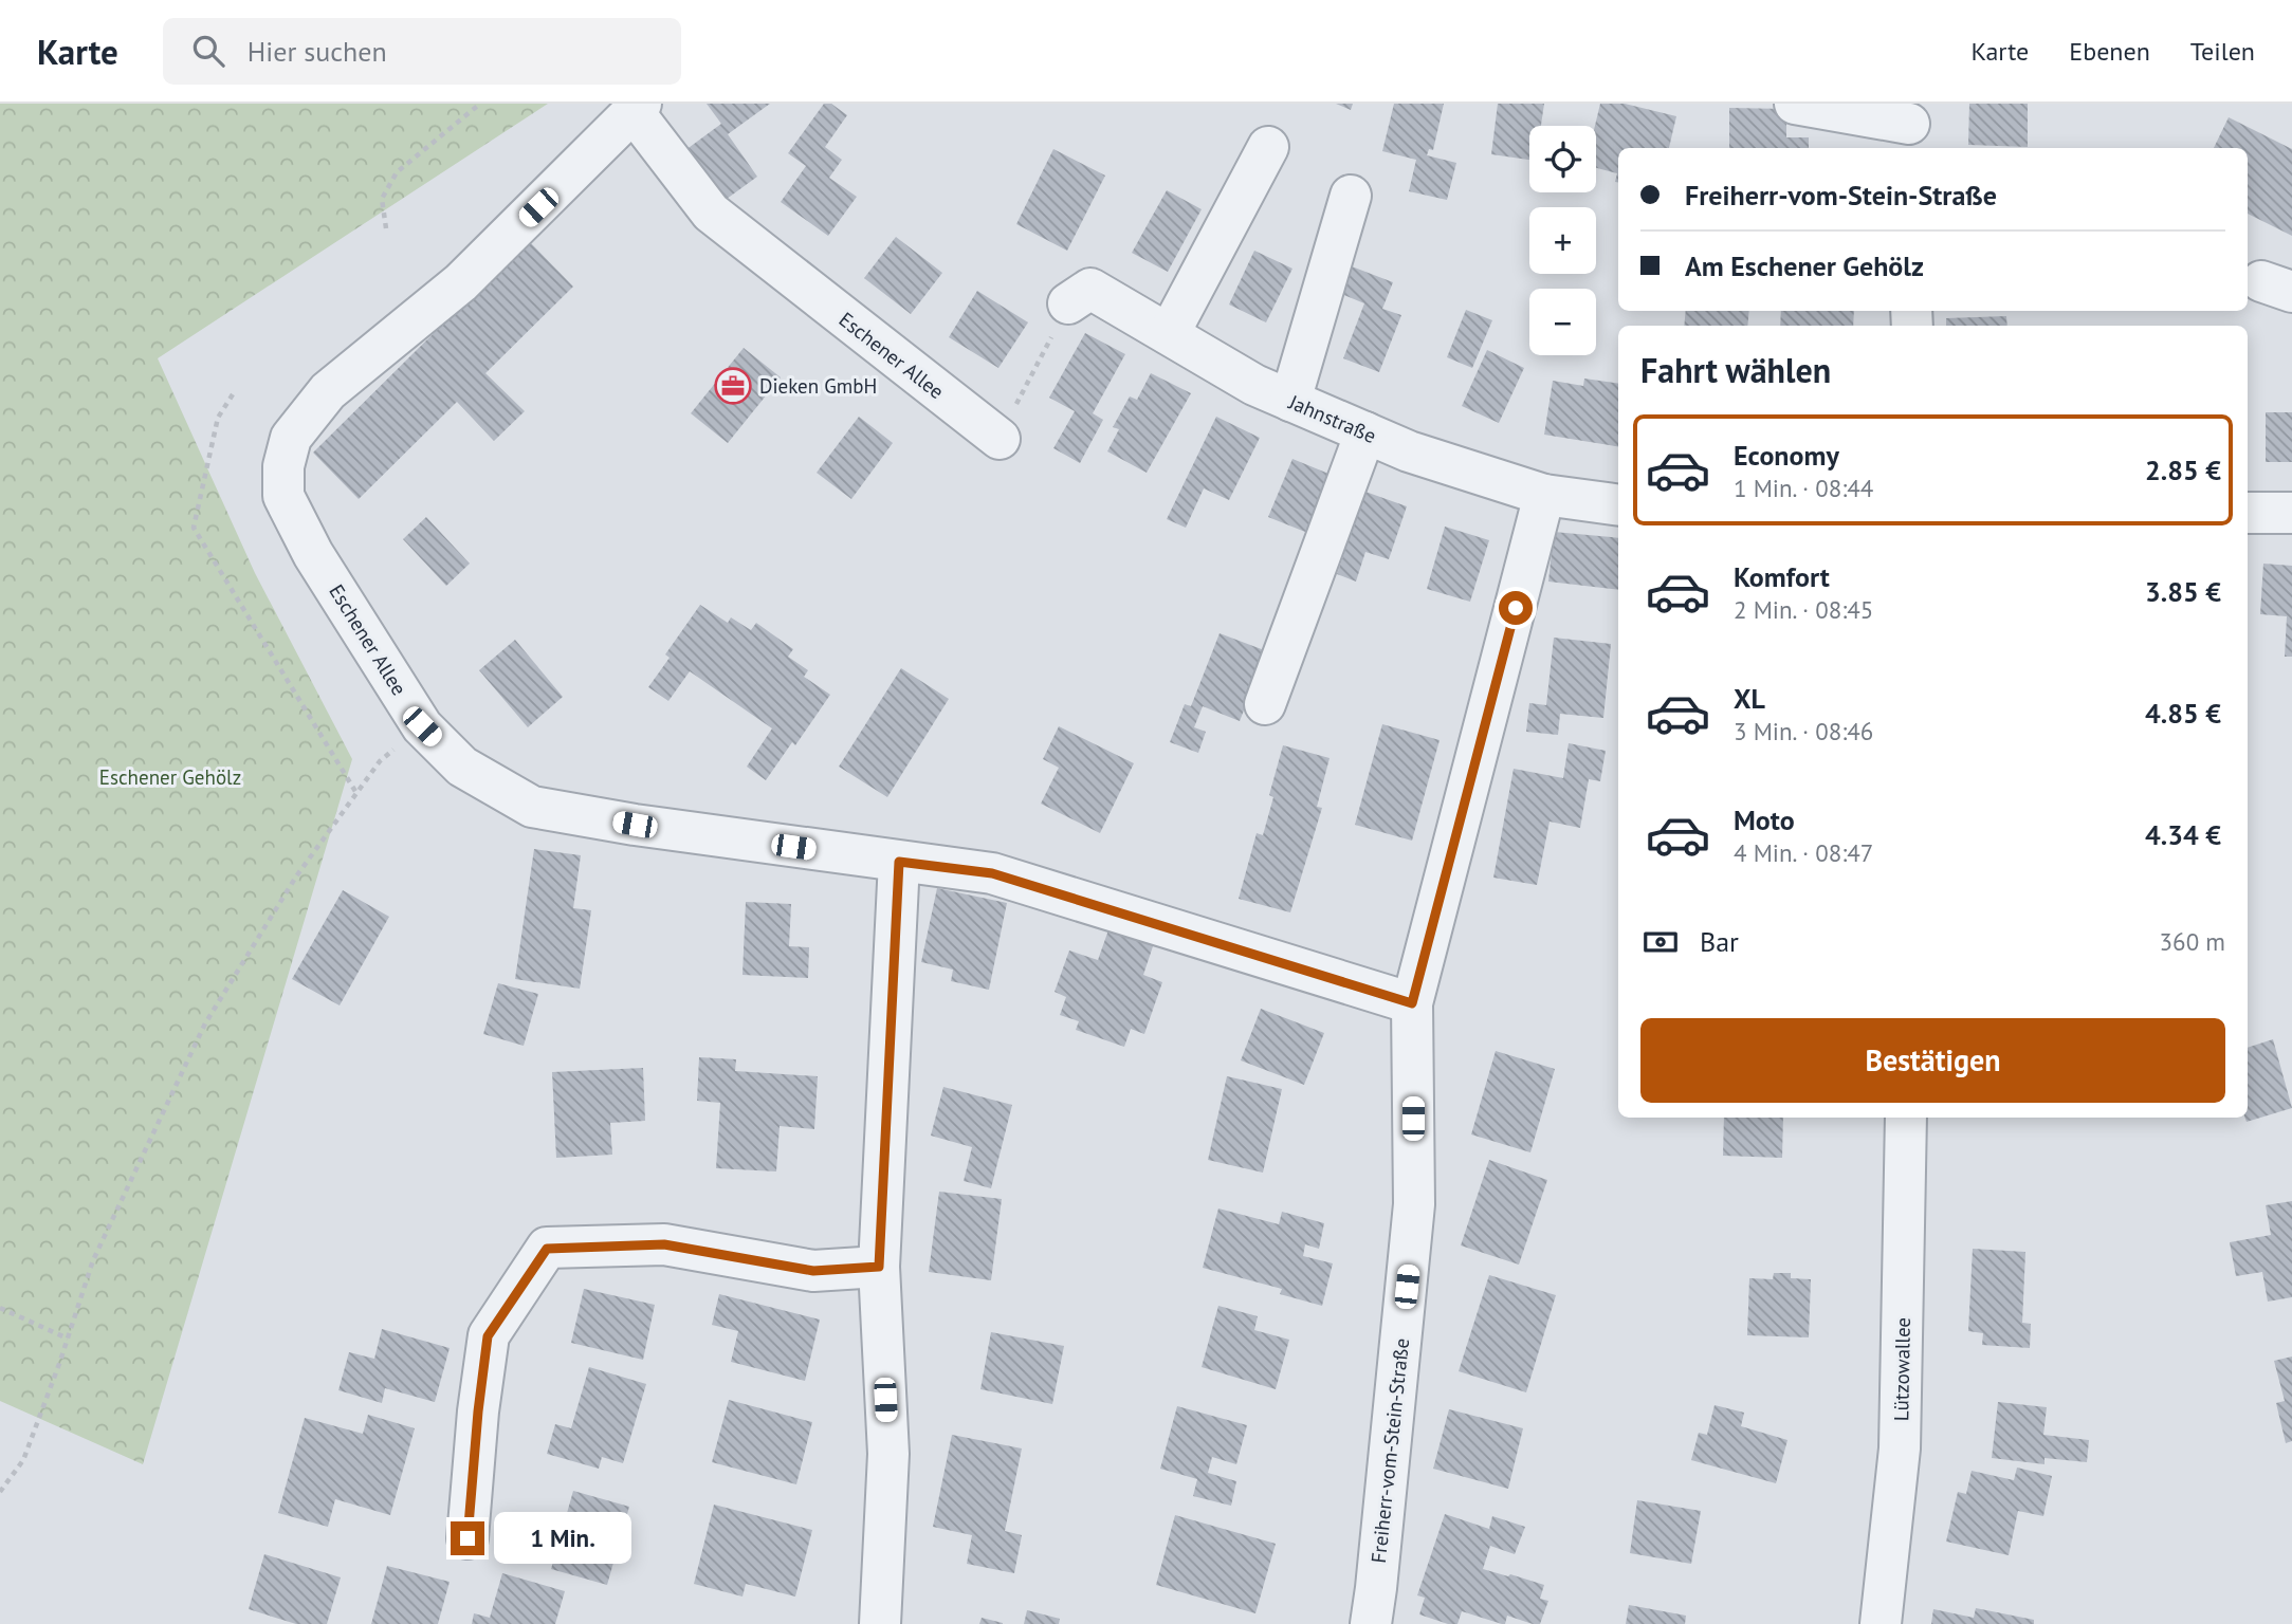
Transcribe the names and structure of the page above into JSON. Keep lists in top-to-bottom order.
{
  "streets": {
    "street": [
      "Eschener Allee",
      "Jahnstraße",
      "Lützowallee",
      "Freiherr-vom-Stein-Straße"
    ]
  },
  "crossings": [
    ["Eschener Allee", "Freiherr-vom-Stein-Straße"],
    ["Jahnstraße", "Freiherr-vom-Stein-Straße"]
  ],
  "parks": ["Eschener Gehölz"],
  "places": {
    "office": ["Dieken GmbH"]
  },
  "page": {
    "header": "Karte",
    "search": "Hier suchen",
    "nav": ["Karte", "Ebenen", "Teilen"],
    "map_buttons": ["+", "−"],
    "banner": ["Freiherr-vom-Stein-Straße", "Am Eschener Gehölz"],
    "heading": "Fahrt wählen",
    "list": [
      {
        "name": "Economy",
        "note": "1 Min. · 08:44",
        "value": "2.85 €"
      },
      {
        "name": "Komfort",
        "note": "2 Min. · 08:45",
        "value": "3.85 €"
      },
      {
        "name": "XL",
        "note": "3 Min. · 08:46",
        "value": "4.85 €"
      },
      {
        "name": "Moto",
        "note": "4 Min. · 08:47",
        "value": "4.34 €"
      }
    ],
    "pay": ["Bar", "360 m"],
    "buttons": "Bestätigen",
    "bubble": "1 Min."
  }
}
